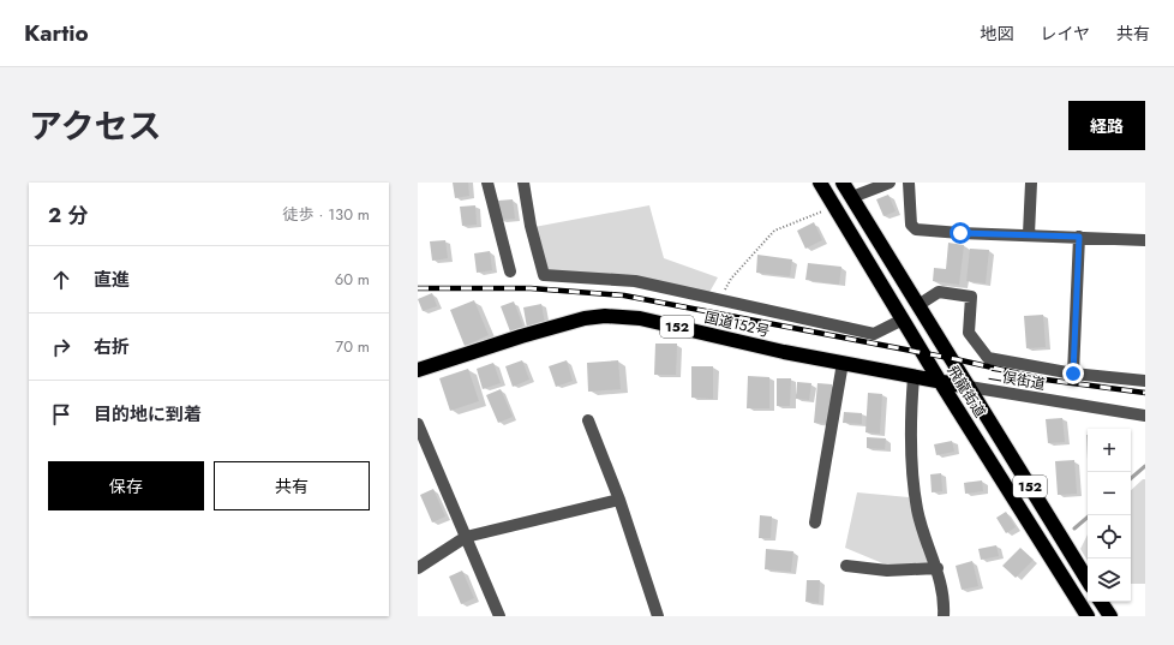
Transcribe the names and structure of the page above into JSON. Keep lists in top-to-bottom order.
{
  "streets": {
    "highway": ["国道152号", "152", "飛龍街道"],
    "street": ["二俣街道"]
  },
  "crossings": [
    ["国道152号", "二俣街道"],
    ["国道152号", "飛龍街道"],
    ["二俣街道", "飛龍街道"]
  ],
  "page": {
    "header": "Kartio",
    "nav": ["地図", "レイヤ", "共有"],
    "title": "アクセス",
    "buttons": [
      "経路",
      ["保存", "共有"]
    ],
    "heading": ["2 分", "徒歩 · 130 m"],
    "list": [
      ["直進", "60 m"],
      ["右折", "70 m"],
      "目的地に到着"
    ],
    "map_buttons": ["+", "−"]
  }
}
